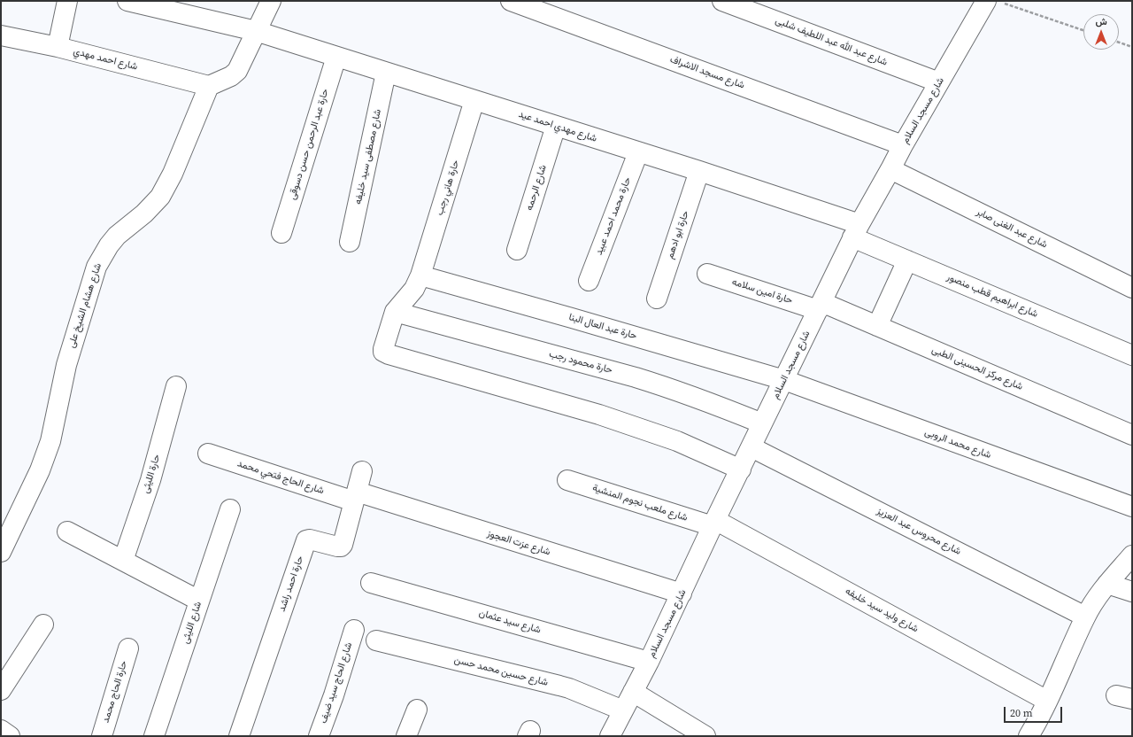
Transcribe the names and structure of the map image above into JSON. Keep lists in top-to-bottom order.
{
  "streets": {
    "street": [
      "شارع عبد الله عبد اللطيف شلبى",
      "شارع احمد مهدي",
      "شارع مسجد الاشراف",
      "شارع مسجد السلام",
      "شارع مهدي احمد عيد",
      "حارة عبد الرحمن حسن دسوقى",
      "شارع مصطفى سيد خليفه",
      "حارة هاني رجب",
      "شارع الرحمه",
      "حارة محمد احمد عبيد",
      "شارع عبد الغنى صابر",
      "حارة ابو ادهم",
      "حارة امين سلامه",
      "شارع ابراهيم قطب منصور",
      "شارع هشام الشيخ على",
      "حارة عبد العال البنا",
      "حارة محمود رجب",
      "شارع مركز الحسينى الطبى",
      "شارع محمد الروبى",
      "حارة الليثى",
      "شارع الحاج فتحي محمد",
      "شارع ملعب نجوم المنشية",
      "شارع محروس عبد العزيز",
      "شارع عزت العجوز",
      "حارة احمد راشد",
      "شارع وليد سيد خليفه",
      "شارع سيد عثمان",
      "شارع الليثى",
      "شارع حسين محمد حسن",
      "شارع الحاج سيد ضيف",
      "حارة الحاج محمد"
    ]
  },
  "crossings": [
    ["شارع عبد الله عبد اللطيف شلبى", "شارع مسجد السلام"],
    ["شارع احمد مهدي", "شارع هشام الشيخ على"],
    ["شارع مسجد الاشراف", "شارع مسجد السلام"],
    ["شارع مسجد السلام", "شارع مهدي احمد عيد"],
    ["شارع مسجد السلام", "شارع عبد الغنى صابر"],
    ["شارع مسجد السلام", "حارة امين سلامه"],
    ["شارع مسجد السلام", "شارع ابراهيم قطب منصور"],
    ["شارع مسجد السلام", "حارة عبد العال البنا"],
    ["شارع مسجد السلام", "حارة محمود رجب"],
    ["شارع مسجد السلام", "شارع مركز الحسينى الطبى"],
    ["شارع مسجد السلام", "شارع محمد الروبى"],
    ["شارع مسجد السلام", "شارع ملعب نجوم المنشية"],
    ["شارع مسجد السلام", "شارع محروس عبد العزيز"],
    ["شارع مسجد السلام", "شارع عزت العجوز"],
    ["شارع مسجد السلام", "شارع وليد سيد خليفه"],
    ["شارع مسجد السلام", "شارع سيد عثمان"],
    ["شارع مسجد السلام", "شارع حسين محمد حسن"],
    ["شارع مهدي احمد عيد", "حارة عبد الرحمن حسن دسوقى"],
    ["شارع مهدي احمد عيد", "شارع مصطفى سيد خليفه"],
    ["شارع مهدي احمد عيد", "حارة هاني رجب"],
    ["شارع مهدي احمد عيد", "شارع الرحمه"],
    ["شارع مهدي احمد عيد", "حارة محمد احمد عبيد"],
    ["شارع مهدي احمد عيد", "حارة ابو ادهم"],
    ["شارع مهدي احمد عيد", "شارع ابراهيم قطب منصور"],
    ["حارة هاني رجب", "حارة عبد العال البنا"],
    ["حارة هاني رجب", "حارة محمود رجب"],
    ["حارة امين سلامه", "شارع مركز الحسينى الطبى"],
    ["حارة عبد العال البنا", "شارع محمد الروبى"],
    ["شارع الحاج فتحي محمد", "شارع عزت العجوز"],
    ["شارع الحاج فتحي محمد", "حارة احمد راشد"],
    ["شارع ملعب نجوم المنشية", "شارع وليد سيد خليفه"],
    ["شارع عزت العجوز", "حارة احمد راشد"]
  ],
  "scale_bar": "20 m",
  "north": "top"
}
